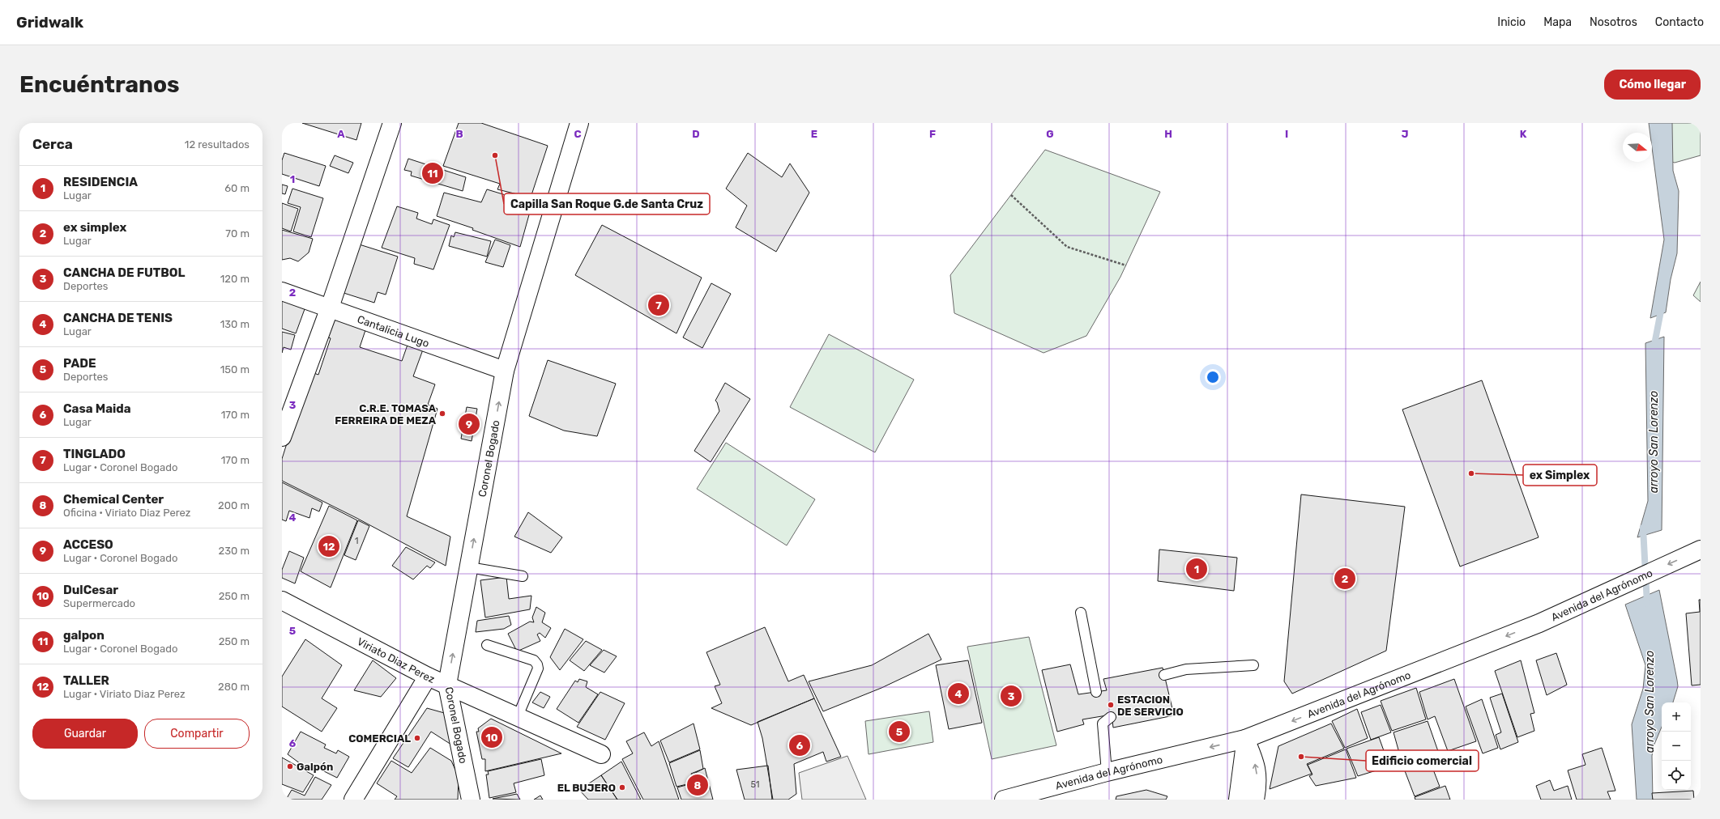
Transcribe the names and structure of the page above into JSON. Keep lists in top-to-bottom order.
{
  "streets": {
    "main road": [
      "Cantalicia Lugo",
      "Coronel Bogado",
      "Avenida del Agrónomo",
      "Viriato Diaz Perez"
    ]
  },
  "crossings": [
    ["Cantalicia Lugo", "Coronel Bogado"],
    ["Coronel Bogado", "Viriato Diaz Perez"]
  ],
  "one_way": ["Coronel Bogado", "Avenida del Agrónomo"],
  "water": ["arroyo San Lorenzo"],
  "places": [
    "Capilla San Roque G.de Santa Cruz",
    "C.R.E. TOMASA FERREIRA DE MEZA",
    "ex Simplex",
    "ESTACION DE SERVICIO",
    "COMERCIAL",
    "Edificio comercial",
    "Galpón",
    "EL BUJERO"
  ],
  "house_numbers": ["1", "51"],
  "north": "right",
  "page": {
    "header": "Gridwalk",
    "nav": [
      "Inicio",
      "Mapa",
      "Nosotros",
      "Contacto"
    ],
    "buttons": [
      "Cómo llegar",
      ["Guardar", "Compartir"]
    ],
    "title": "Encuéntranos",
    "heading": ["Cerca", "12 resultados"],
    "pins": [
      "11",
      "7",
      "9",
      "12",
      "1",
      "2",
      "4",
      "3",
      "5",
      "10",
      "6",
      "8"
    ],
    "list": [
      {
        "mark": "1",
        "name": "RESIDENCIA",
        "note": "Lugar",
        "value": "60 m"
      },
      {
        "mark": "2",
        "name": "ex simplex",
        "note": "Lugar",
        "value": "70 m"
      },
      {
        "mark": "3",
        "name": "CANCHA DE FUTBOL",
        "note": "Deportes",
        "value": "120 m"
      },
      {
        "mark": "4",
        "name": "CANCHA DE TENIS",
        "note": "Lugar",
        "value": "130 m"
      },
      {
        "mark": "5",
        "name": "PADE",
        "note": "Deportes",
        "value": "150 m"
      },
      {
        "mark": "6",
        "name": "Casa Maida",
        "note": "Lugar",
        "value": "170 m"
      },
      {
        "mark": "7",
        "name": "TINGLADO",
        "note": "Lugar · Coronel Bogado",
        "value": "170 m"
      },
      {
        "mark": "8",
        "name": "Chemical Center",
        "note": "Oficina · Viriato Diaz Perez",
        "value": "200 m"
      },
      {
        "mark": "9",
        "name": "ACCESO",
        "note": "Lugar · Coronel Bogado",
        "value": "230 m"
      },
      {
        "mark": "10",
        "name": "DulCesar",
        "note": "Supermercado",
        "value": "250 m"
      },
      {
        "mark": "11",
        "name": "galpon",
        "note": "Lugar · Coronel Bogado",
        "value": "250 m"
      },
      {
        "mark": "12",
        "name": "TALLER",
        "note": "Lugar · Viriato Diaz Perez",
        "value": "280 m"
      }
    ],
    "map_buttons": ["+", "−"]
  },
  "grid": {
    "columns": [
      "A",
      "B",
      "C",
      "D",
      "E",
      "F",
      "G",
      "H",
      "I",
      "J",
      "K"
    ],
    "rows": [
      "1",
      "2",
      "3",
      "4",
      "5",
      "6"
    ]
  }
}
